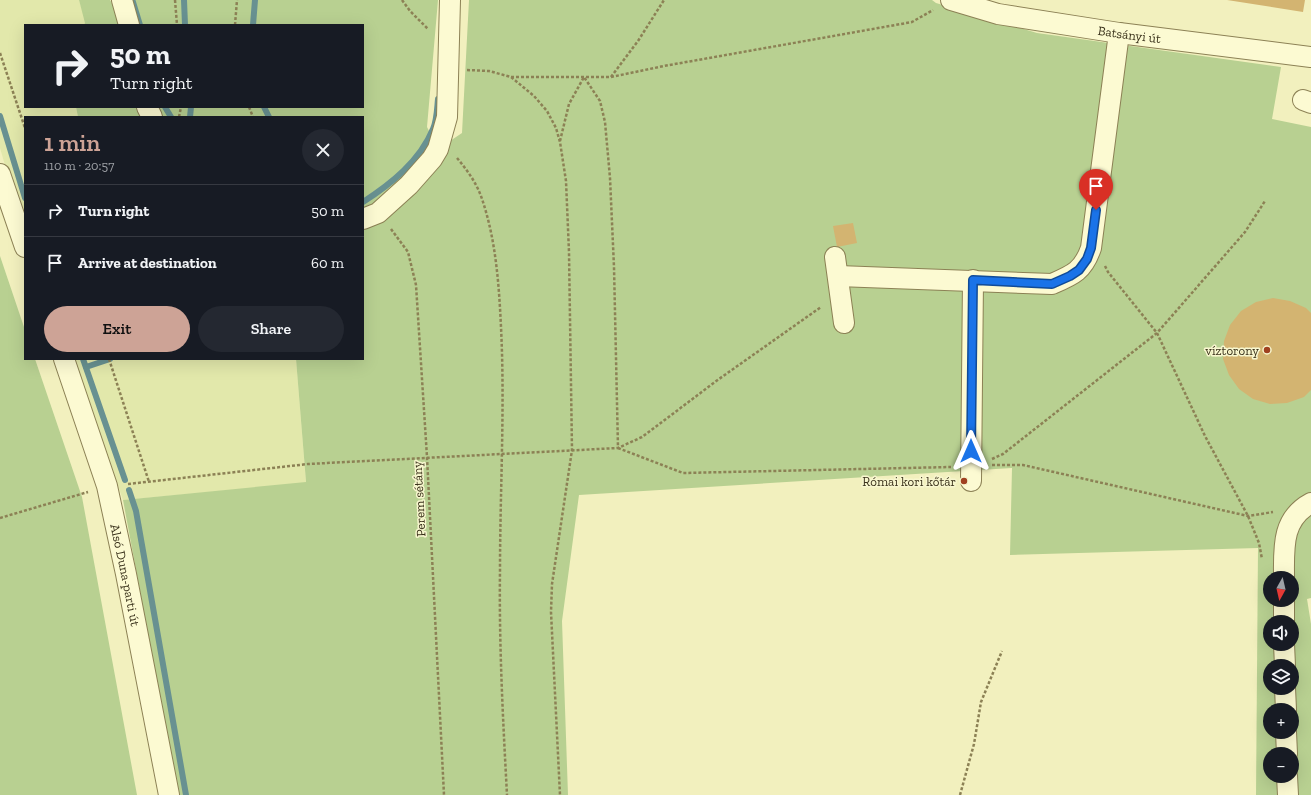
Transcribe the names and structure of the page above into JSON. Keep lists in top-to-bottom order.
{
  "streets": {
    "street": ["Batsányi út", "Alsó Duna-parti út"],
    "path": ["Perem sétány"]
  },
  "places": ["víztorony", "Római kori kőtár"],
  "north": "bottom",
  "page": {
    "turn": ["50 m", "Turn right"],
    "heading": ["1 min", "110 m · 20:57"],
    "list": [
      {
        "name": "Turn right",
        "value": "50 m"
      },
      {
        "name": "Arrive at destination",
        "value": "60 m"
      }
    ],
    "buttons": ["Exit", "Share"],
    "map_buttons": ["+", "−"]
  }
}
